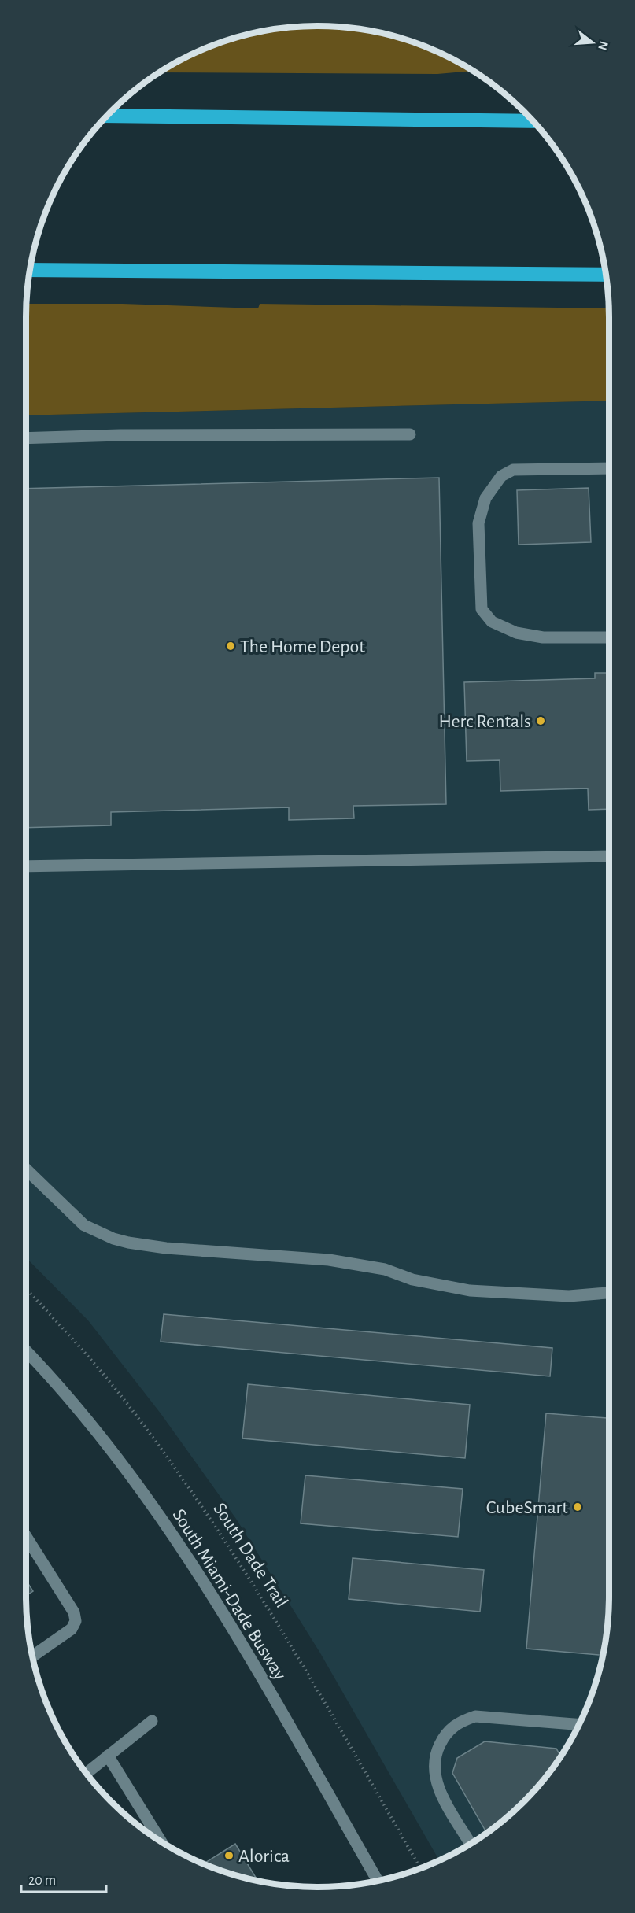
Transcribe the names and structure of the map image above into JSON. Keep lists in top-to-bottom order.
{
  "streets": {
    "lane": ["South Miami-Dade Busway"],
    "path": ["South Dade Trail"]
  },
  "places": [
    "The Home Depot",
    "Herc Rentals",
    "CubeSmart",
    "Alorica"
  ],
  "scale_bar": "20 m",
  "north": "right"
}
